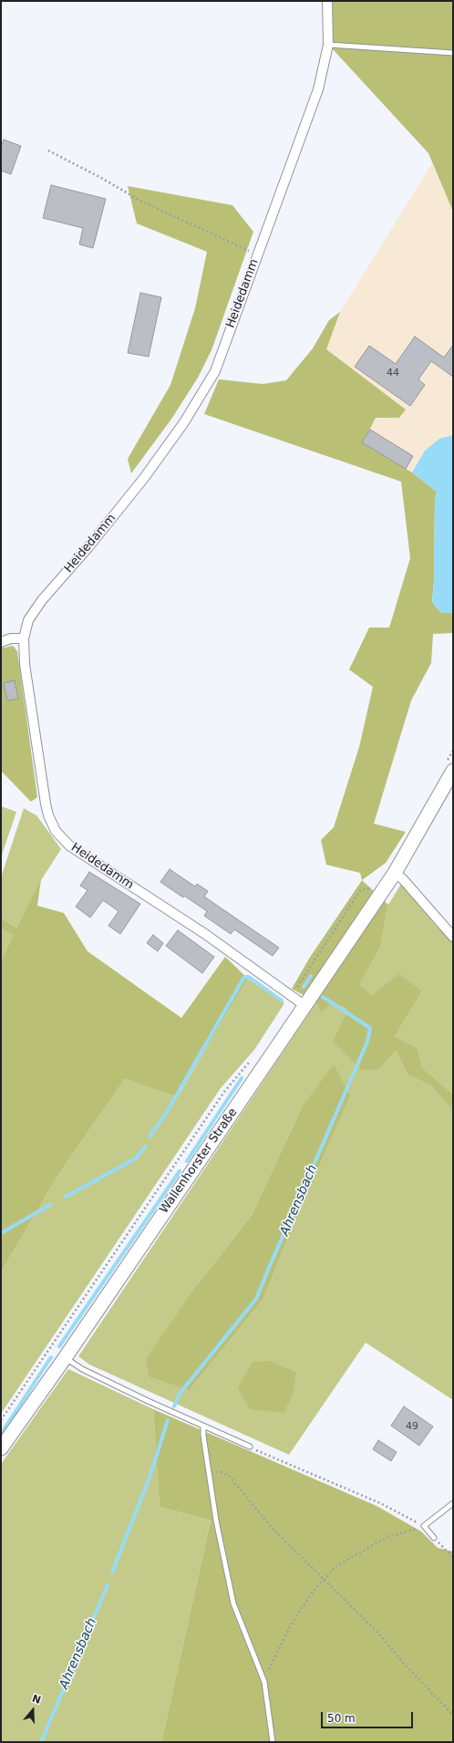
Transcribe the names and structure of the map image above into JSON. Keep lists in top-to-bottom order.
{
  "streets": {
    "main road": ["Wallenhorster Straße"],
    "street": ["Heidedamm"]
  },
  "crossings": [
    ["Heidedamm", "Wallenhorster Straße"]
  ],
  "water": ["Ahrensbach"],
  "house_numbers": ["44", "49"],
  "scale_bar": "50 m",
  "north": "top"
}
